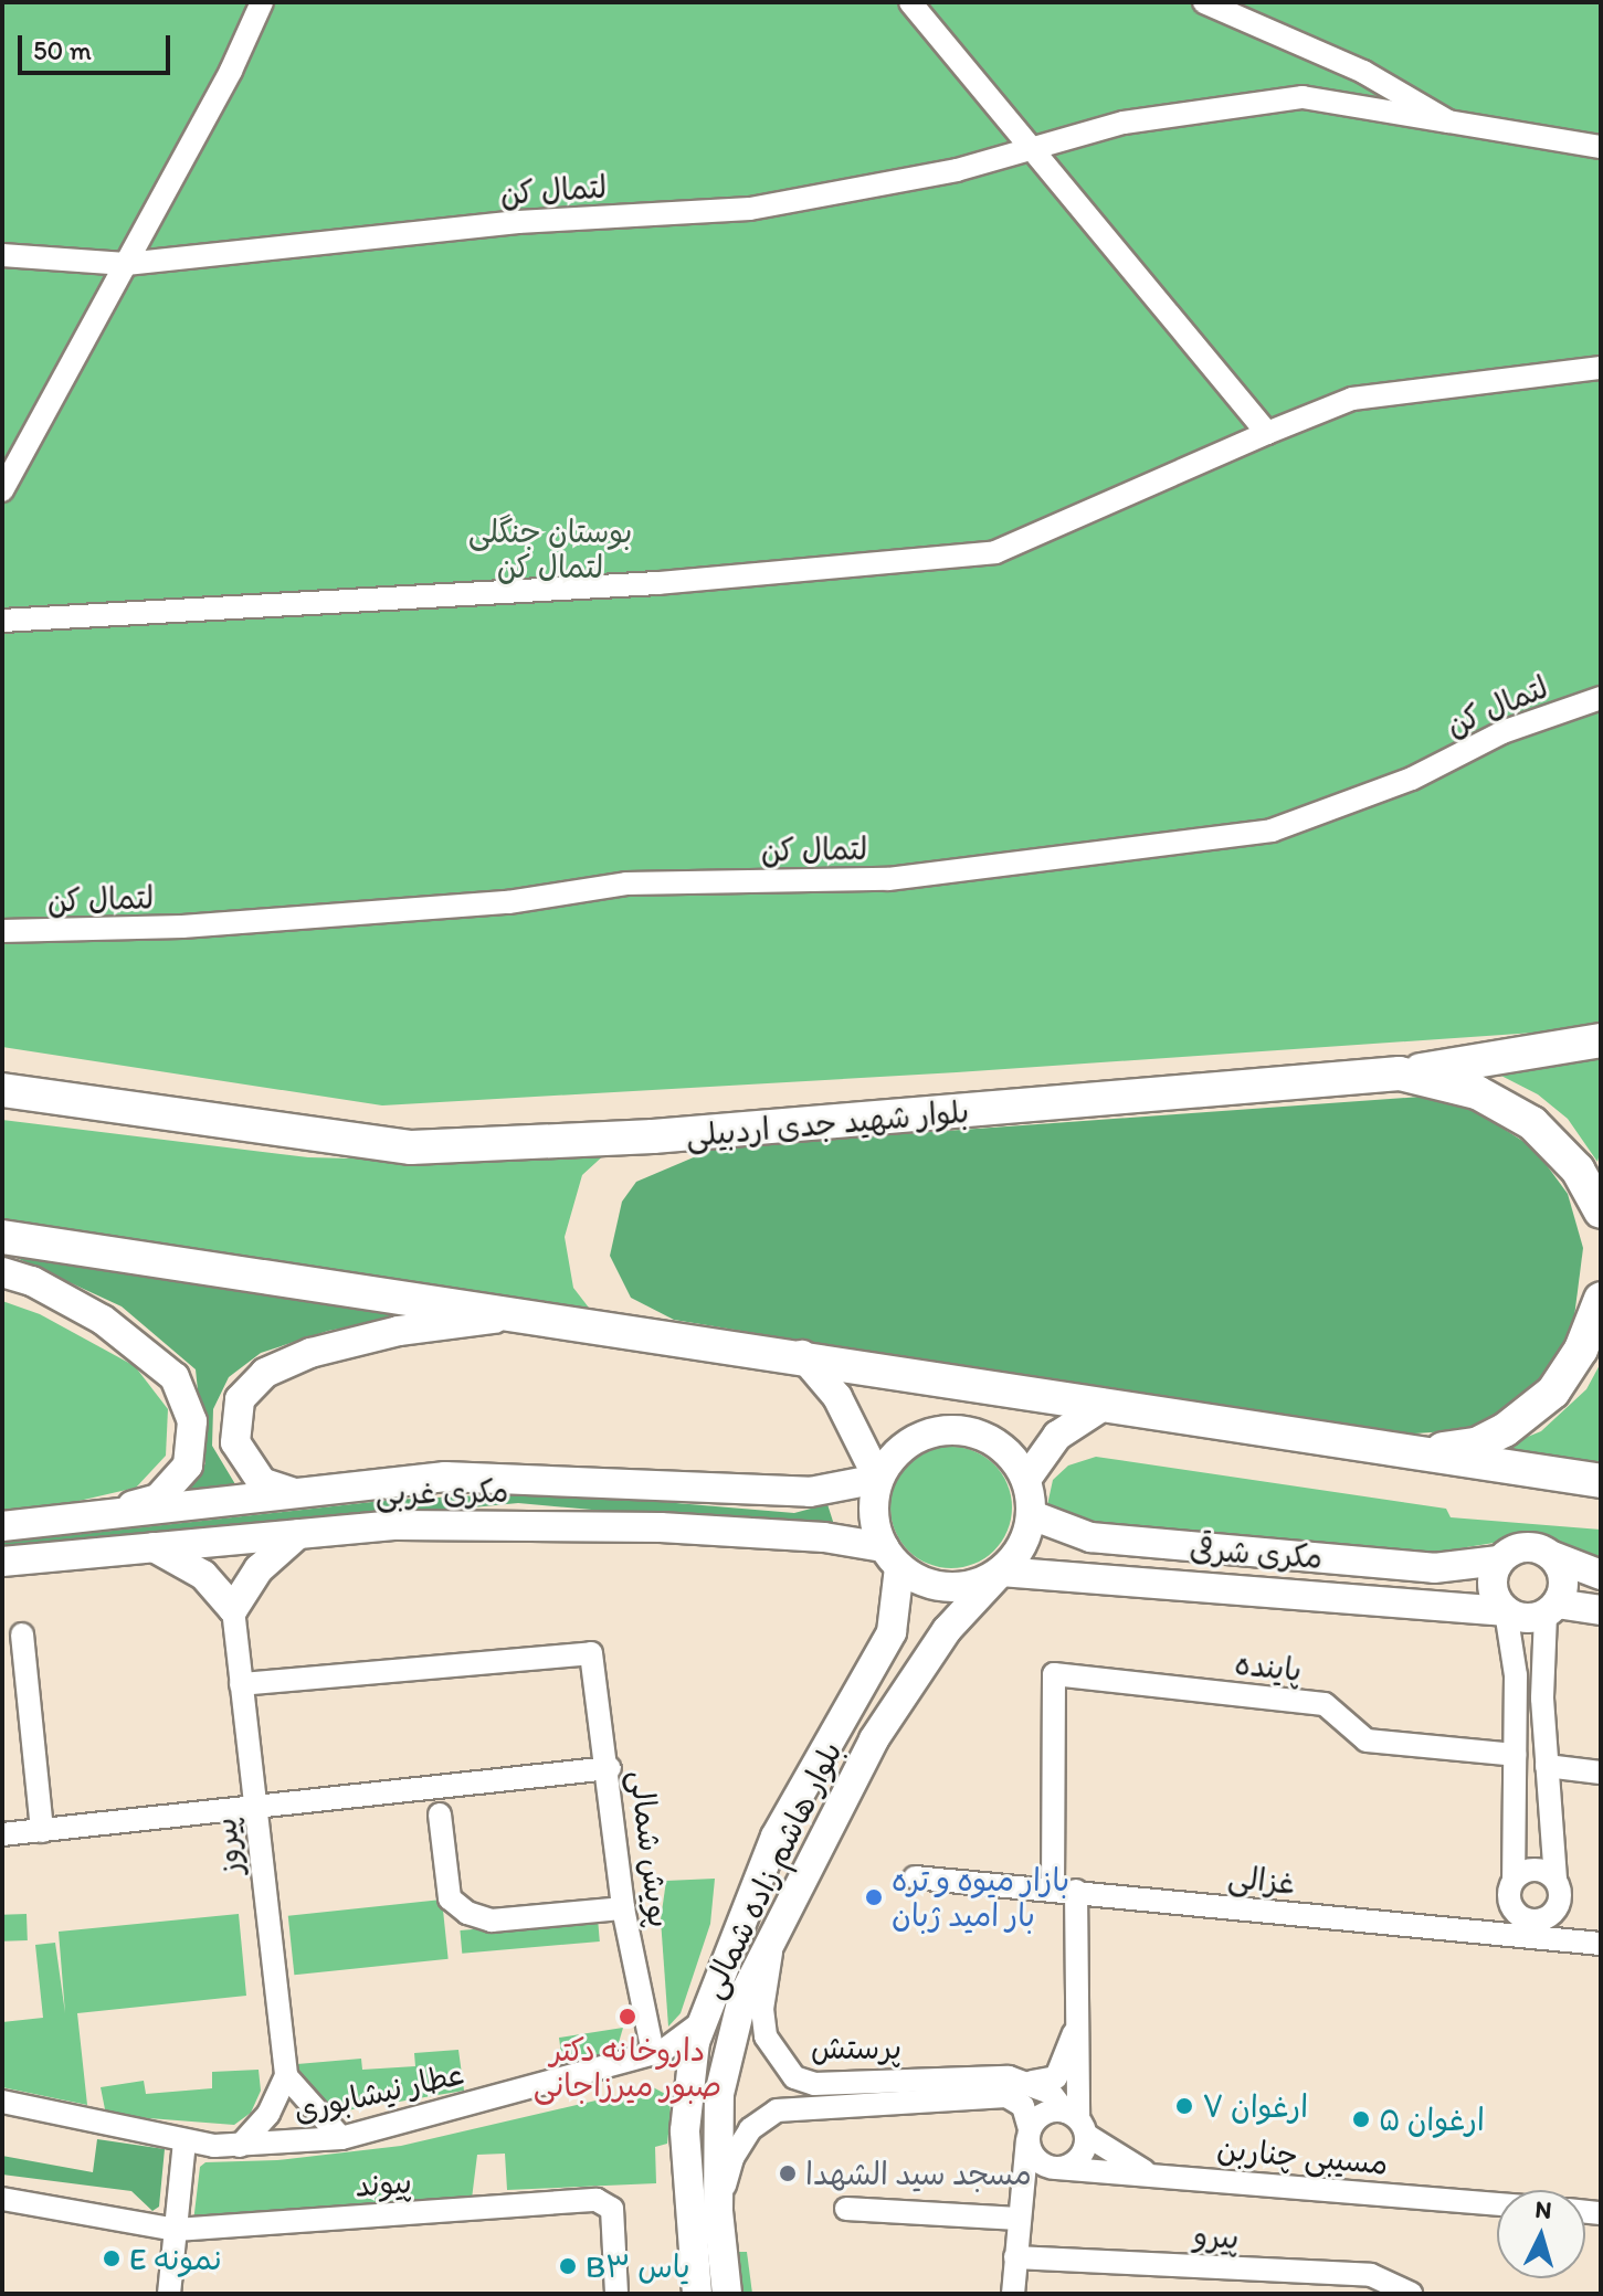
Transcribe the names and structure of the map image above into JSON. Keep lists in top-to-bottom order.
{
  "streets": {
    "main road": ["بلوار شهید جدی اردبیلی"],
    "street": [
      "لتمال کن",
      "مکری غربی",
      "مکری شرقی",
      "پاینده",
      "پیروز",
      "پویش شمالی",
      "بلوار هاشم زاده شمالی",
      "غزالی",
      "پرستش",
      "عطار نیشابوری",
      "مسیبی چناربن",
      "پیوند",
      "پیرو"
    ]
  },
  "crossings": [
    ["مکری غربی", "مکری شرقی"],
    ["مکری غربی", "بلوار هاشم زاده شمالی"],
    ["مکری شرقی", "بلوار هاشم زاده شمالی"],
    ["پاینده", "غزالی"],
    ["پیروز", "پویش شمالی"],
    ["پویش شمالی", "عطار نیشابوری"],
    ["بلوار هاشم زاده شمالی", "پرستش"],
    ["پرستش", "مسیبی چناربن"]
  ],
  "parks": ["بوستان جنگلی لتمال کن"],
  "places": [
    "بازار میوه و تره بار امید ژبان",
    "داروخانه دکتر صبور میرزاجانی",
    "ارغوان ۷",
    "ارغوان ۵",
    "مسجد سید الشهدا",
    "E نمونه",
    "B۳ یاس"
  ],
  "scale_bar": "50 m",
  "north": "top"
}
